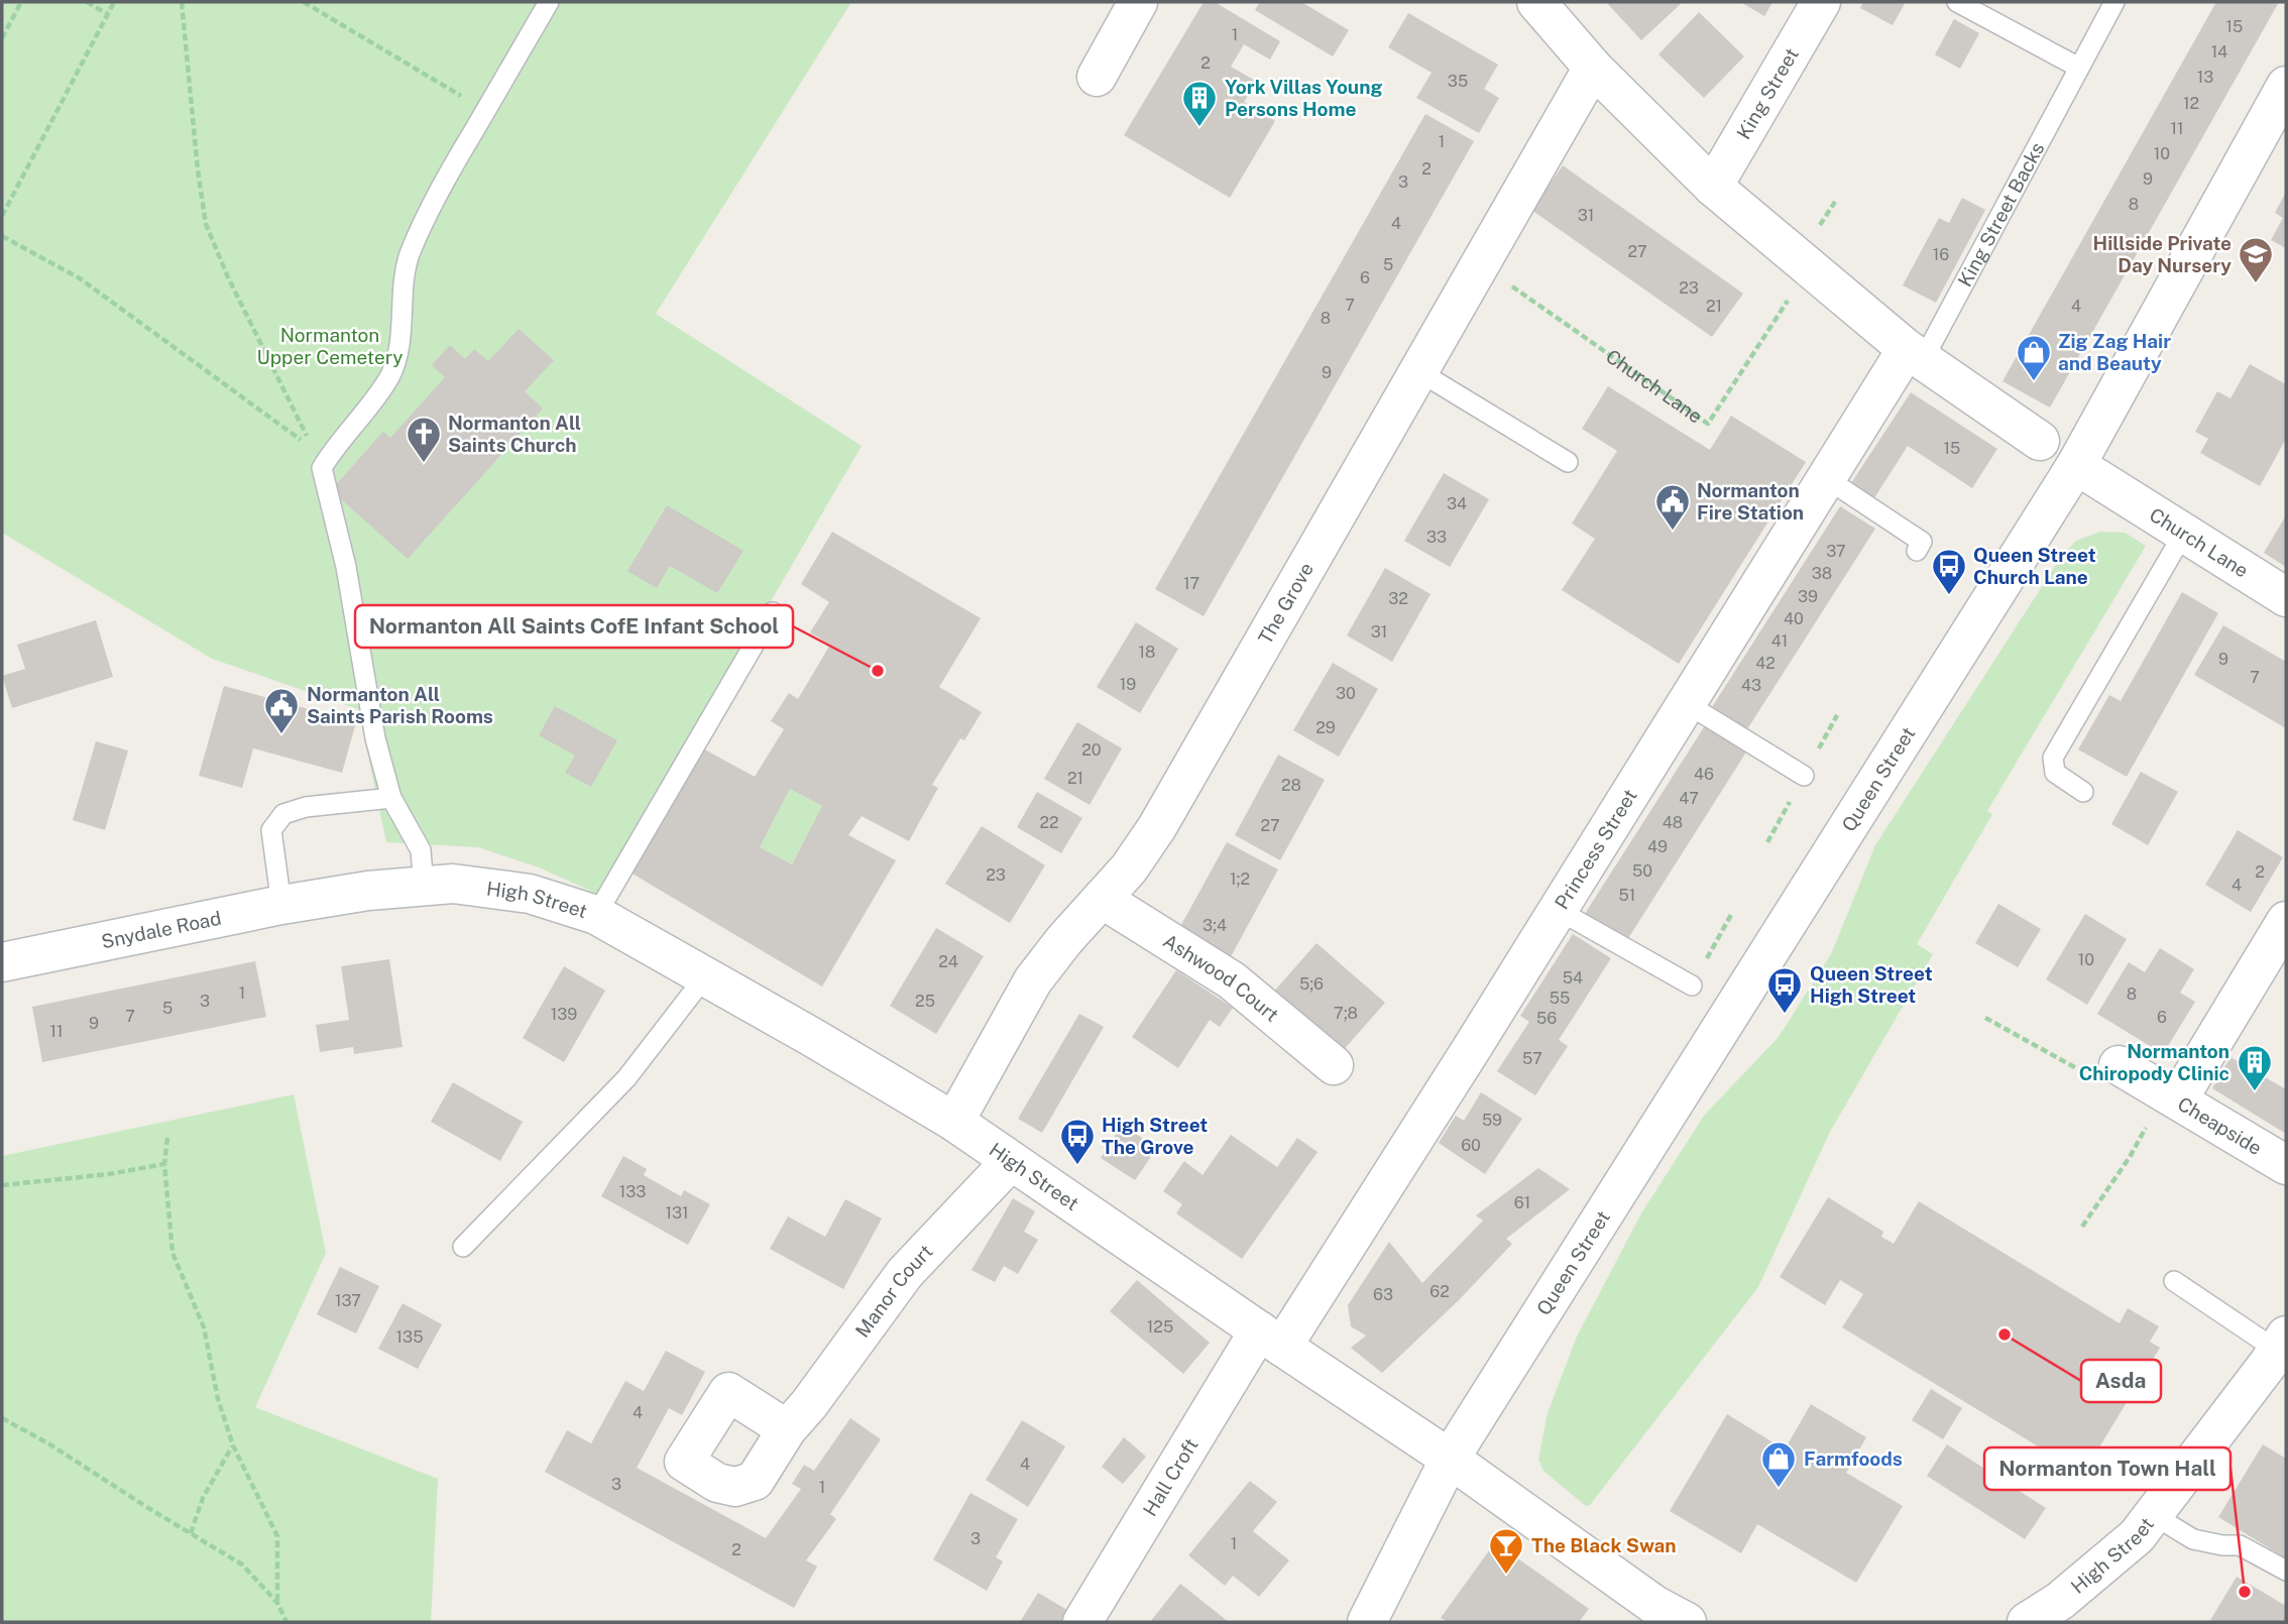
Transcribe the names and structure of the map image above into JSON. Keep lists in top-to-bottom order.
{
  "streets": {
    "street": [
      "King Street",
      "Church Lane",
      "The Grove",
      "Queen Street",
      "Princess Street",
      "High Street",
      "Snydale Road",
      "Ashwood Court",
      "Cheapside",
      "Manor Court",
      "Hall Croft"
    ],
    "lane": ["King Street Backs"]
  },
  "crossings": [
    ["King Street Backs", "Princess Street"],
    ["Church Lane", "The Grove"],
    ["Church Lane", "Queen Street"],
    ["The Grove", "High Street"],
    ["The Grove", "Ashwood Court"],
    ["Queen Street", "High Street"],
    ["Princess Street", "High Street"],
    ["Princess Street", "Hall Croft"],
    ["High Street", "Snydale Road"],
    ["High Street", "Manor Court"],
    ["High Street", "Hall Croft"]
  ],
  "parks": ["Normanton Upper Cemetery"],
  "places": {
    "building": ["York Villas Young Persons Home", "Normanton Chiropody Clinic"],
    "school or university": ["Hillside Private Day Nursery"],
    "shop": ["Zig Zag Hair and Beauty", "Farmfoods"],
    "church": ["Normanton All Saints Church"],
    "public building": ["Normanton Fire Station", "Normanton All Saints Parish Rooms"],
    "bus stop": ["Queen Street Church Lane", "Queen Street High Street", "High Street The Grove"],
    "other": ["Normanton All Saints CofE Infant School", "Asda", "Normanton Town Hall"],
    "bar": ["The Black Swan"]
  },
  "house_numbers": [
    "15",
    "1",
    "14",
    "2",
    "13",
    "35",
    "12",
    "11",
    "1",
    "10",
    "2",
    "9",
    "3",
    "8",
    "31",
    "4",
    "27",
    "16",
    "5",
    "6",
    "23",
    "7",
    "21",
    "4",
    "8",
    "9",
    "15",
    "34",
    "33",
    "37",
    "38",
    "17",
    "39",
    "32",
    "40",
    "31",
    "41",
    "18",
    "9",
    "42",
    "7",
    "19",
    "43",
    "30",
    "29",
    "20",
    "46",
    "21",
    "28",
    "47",
    "22",
    "48",
    "27",
    "49",
    "50",
    "2",
    "23",
    "1;2",
    "4",
    "51",
    "3;4",
    "10",
    "24",
    "54",
    "5;6",
    "1",
    "8",
    "55",
    "3",
    "25",
    "5",
    "7;8",
    "139",
    "7",
    "6",
    "56",
    "9",
    "11",
    "57",
    "59",
    "60",
    "133",
    "61",
    "131",
    "62",
    "63",
    "137",
    "125",
    "135",
    "4",
    "4",
    "3",
    "1",
    "3",
    "1",
    "2"
  ]
}
